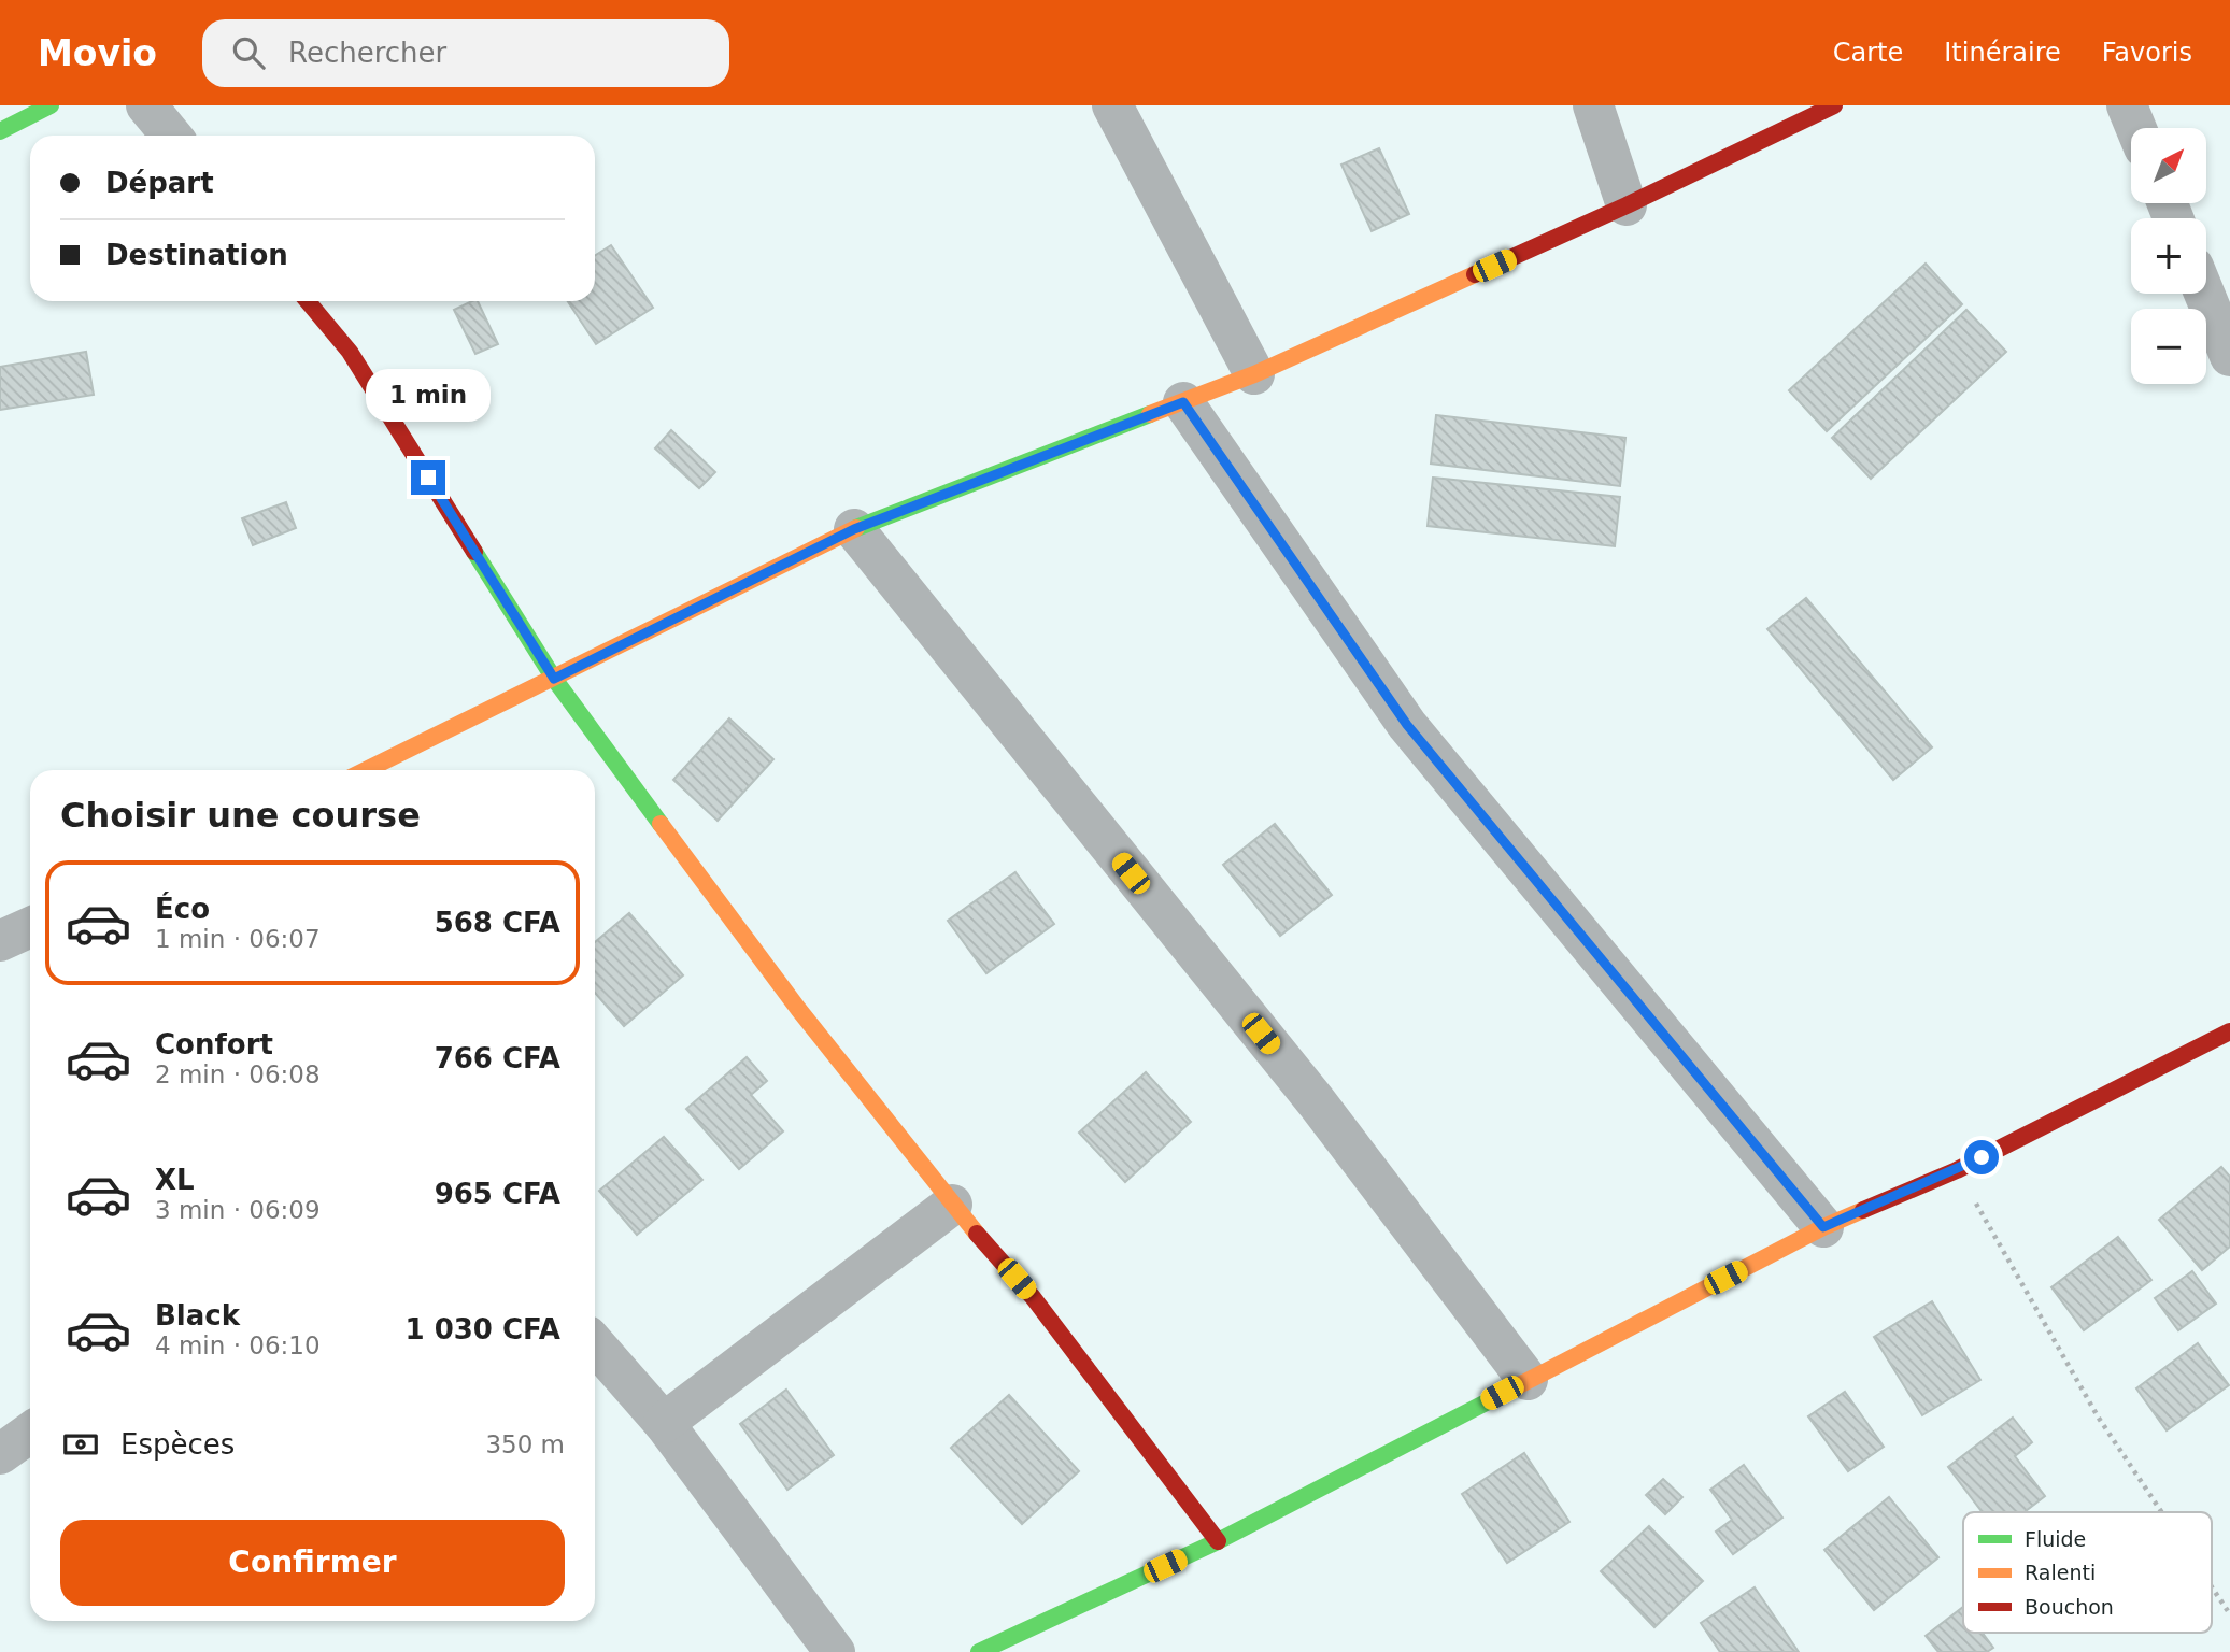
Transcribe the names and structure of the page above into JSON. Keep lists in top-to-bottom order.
{
  "legend": ["Fluide", "Ralenti", "Bouchon"],
  "north": "top right",
  "page": {
    "header": "Movio",
    "search": "Rechercher",
    "nav": ["Carte", "Itinéraire", "Favoris"],
    "map_buttons": ["+", "−"],
    "banner": ["Départ", "Destination"],
    "bubble": "1 min",
    "heading": "Choisir une course",
    "list": [
      {
        "name": "Éco",
        "note": "1 min · 06:07",
        "value": "568 CFA"
      },
      {
        "name": "Confort",
        "note": "2 min · 06:08",
        "value": "766 CFA"
      },
      {
        "name": "XL",
        "note": "3 min · 06:09",
        "value": "965 CFA"
      },
      {
        "name": "Black",
        "note": "4 min · 06:10",
        "value": "1 030 CFA"
      }
    ],
    "pay": ["Espèces", "350 m"],
    "buttons": "Confirmer"
  }
}
